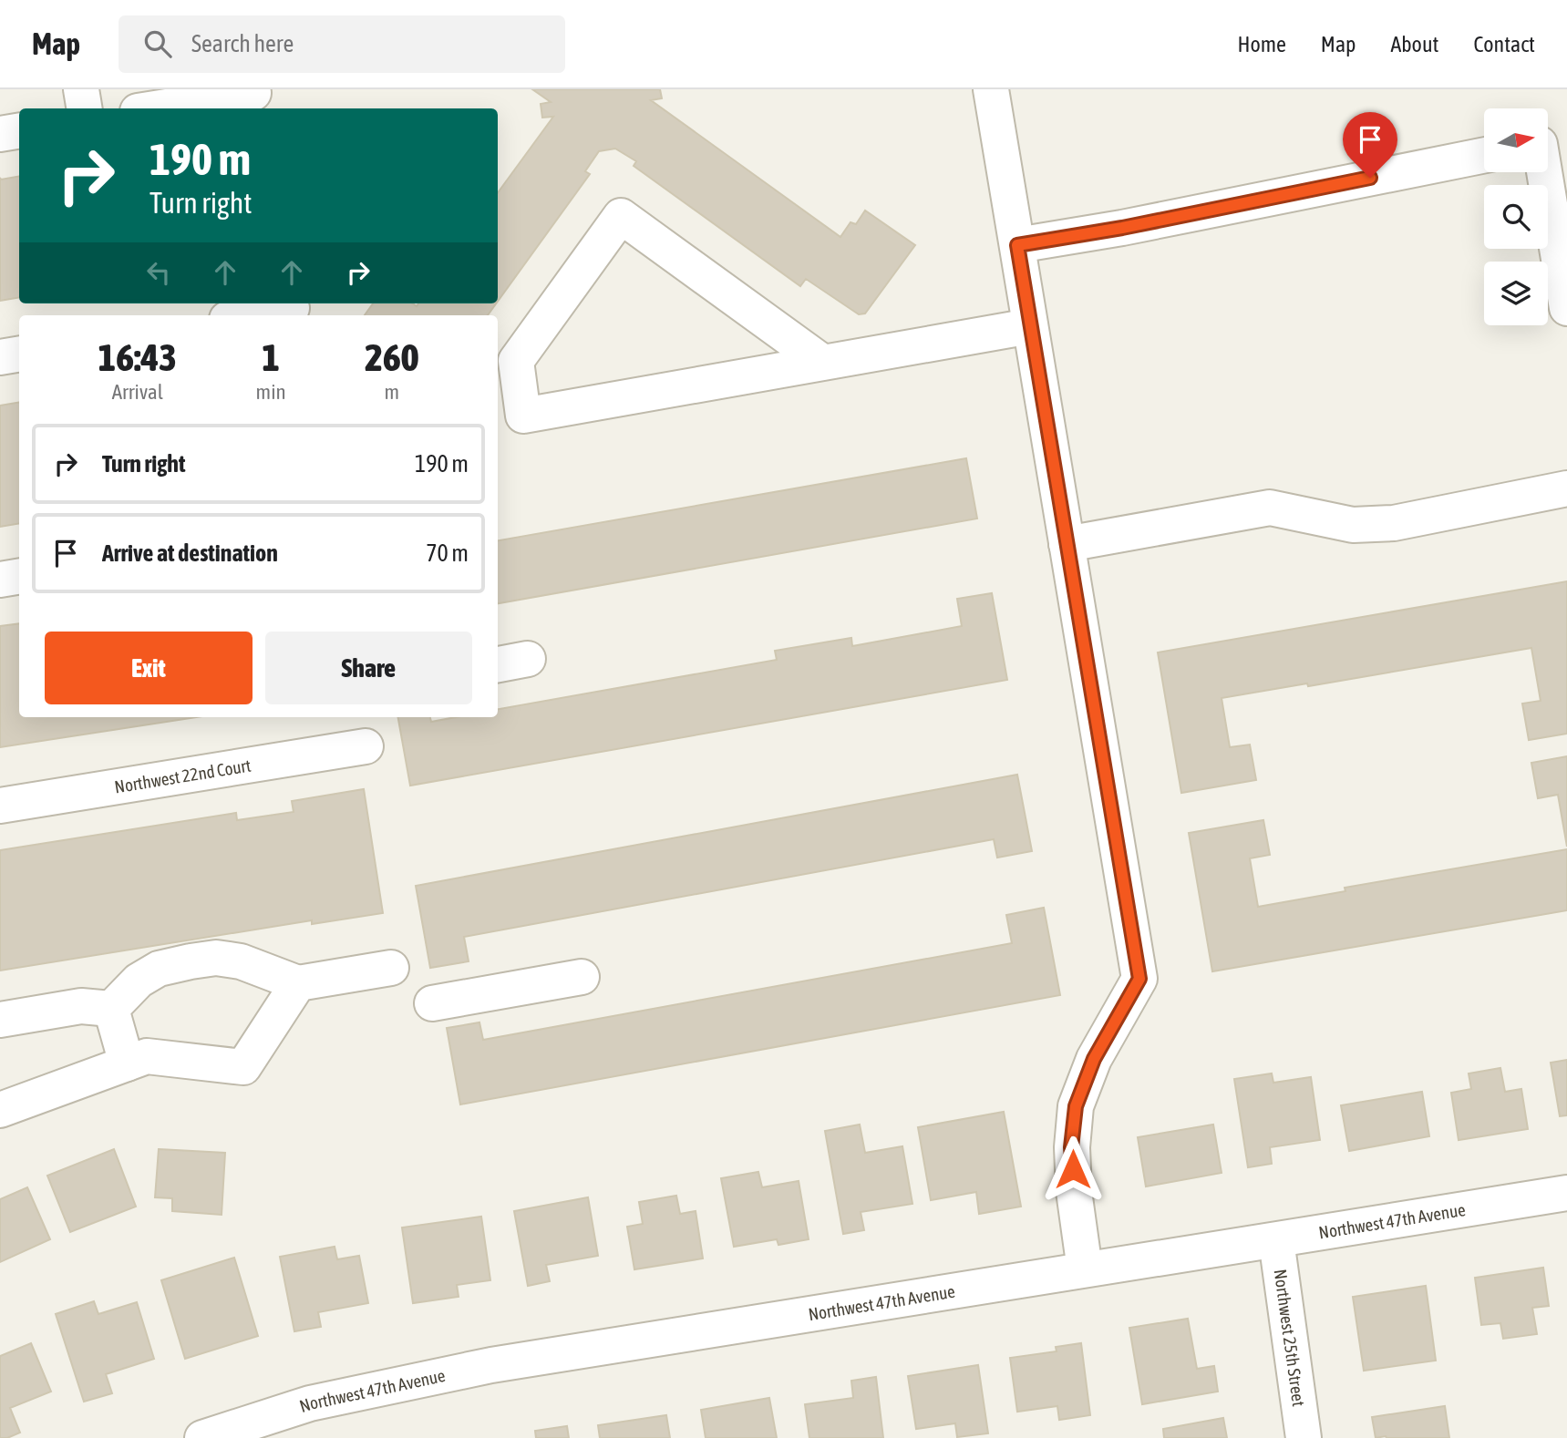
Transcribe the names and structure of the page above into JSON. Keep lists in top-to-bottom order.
{
  "streets": {
    "street": ["Northwest 22nd Court", "Northwest 47th Avenue", "Northwest 25th Street"]
  },
  "crossings": [
    ["Northwest 47th Avenue", "Northwest 25th Street"]
  ],
  "north": "right",
  "page": {
    "header": "Map",
    "search": "Search here",
    "nav": [
      "Home",
      "Map",
      "About",
      "Contact"
    ],
    "turn": ["190 m", "Turn right"],
    "eta": [
      "16:43",
      "Arrival",
      "1",
      "min",
      "260",
      "m"
    ],
    "list": [
      {
        "name": "Turn right",
        "value": "190 m"
      },
      {
        "name": "Arrive at destination",
        "value": "70 m"
      }
    ],
    "buttons": ["Exit", "Share"]
  }
}
